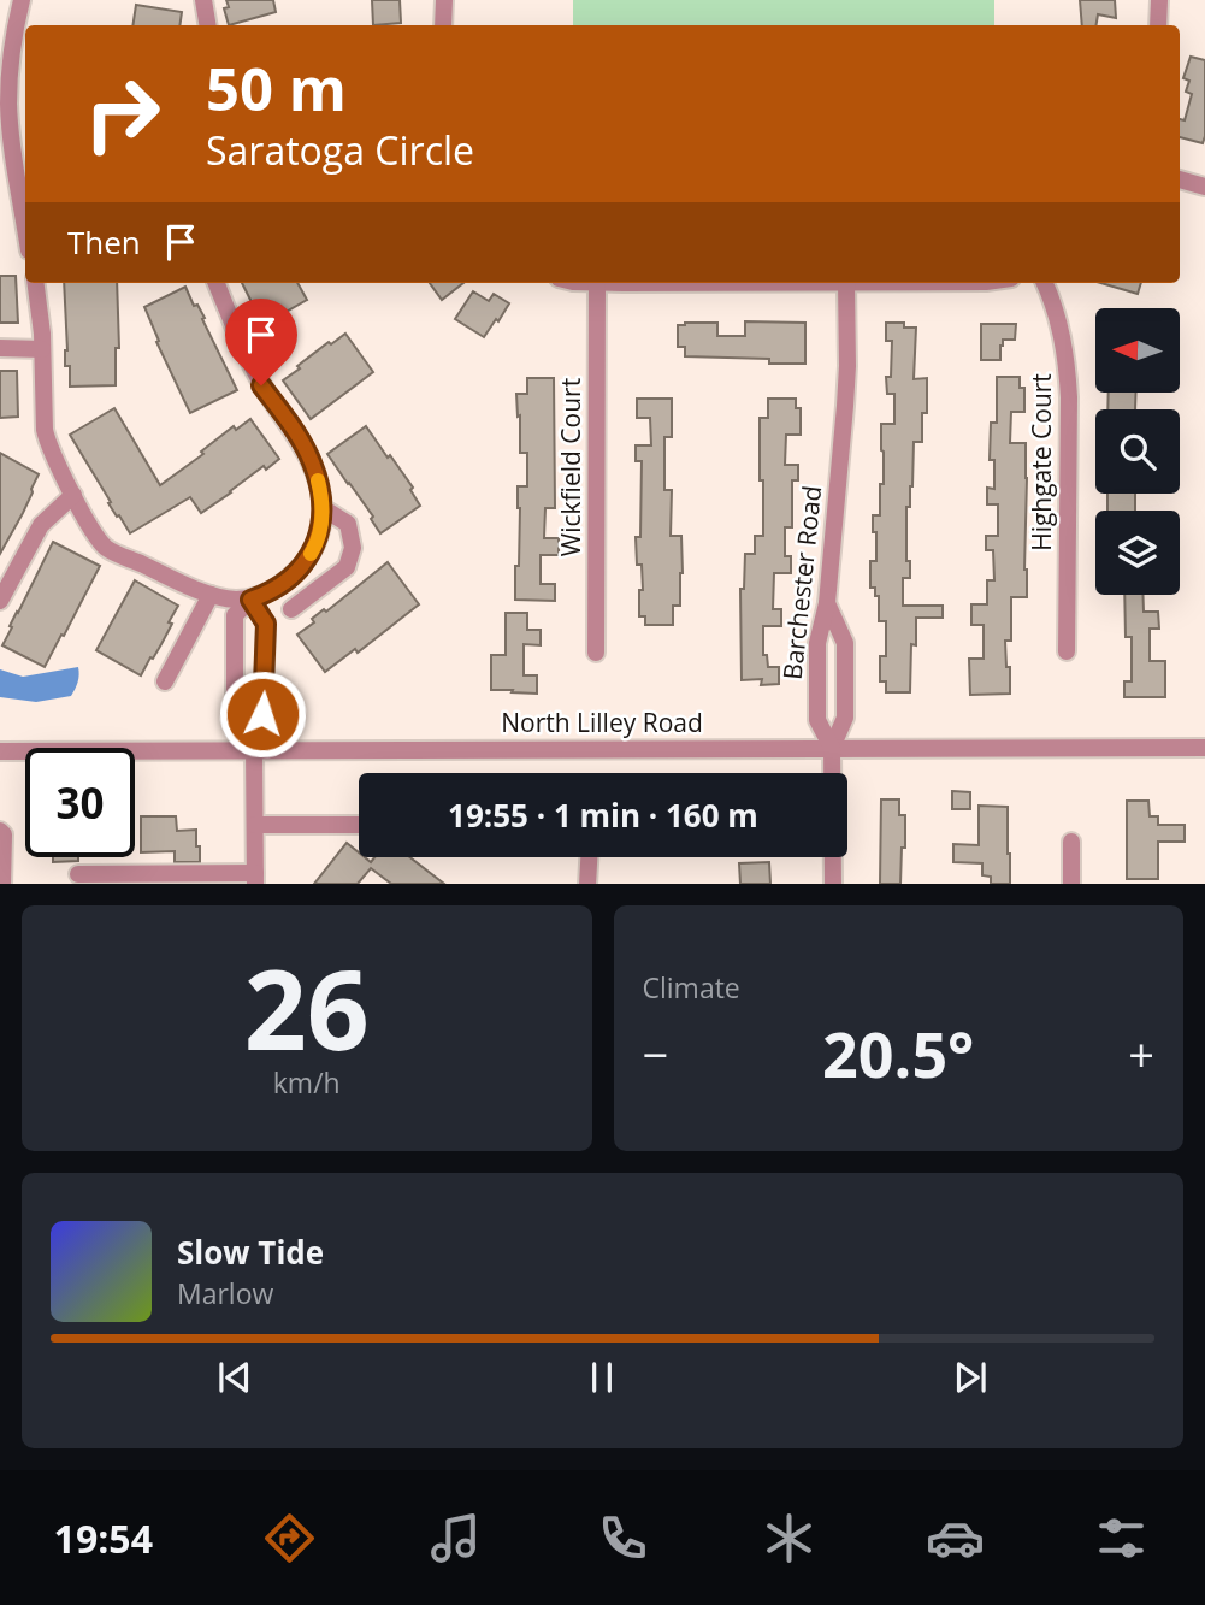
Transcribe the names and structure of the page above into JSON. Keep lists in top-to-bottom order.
{
  "streets": {
    "street": [
      "Highgate Court",
      "Wickfield Court",
      "Barchester Road",
      "North Lilley Road"
    ]
  },
  "crossings": [
    ["Barchester Road", "North Lilley Road"]
  ],
  "north": "left",
  "page": {
    "turn": ["50 m", "Saratoga Circle"],
    "then": "Then",
    "limit": "30",
    "trip": "19:55 · 1 min · 160 m",
    "tile": [
      ["26", "km/h"],
      "Climate"
    ],
    "heat": ["−", "20.5°", "+"],
    "song": ["Slow Tide", "Marlow"],
    "tabs": "19:54"
  }
}
